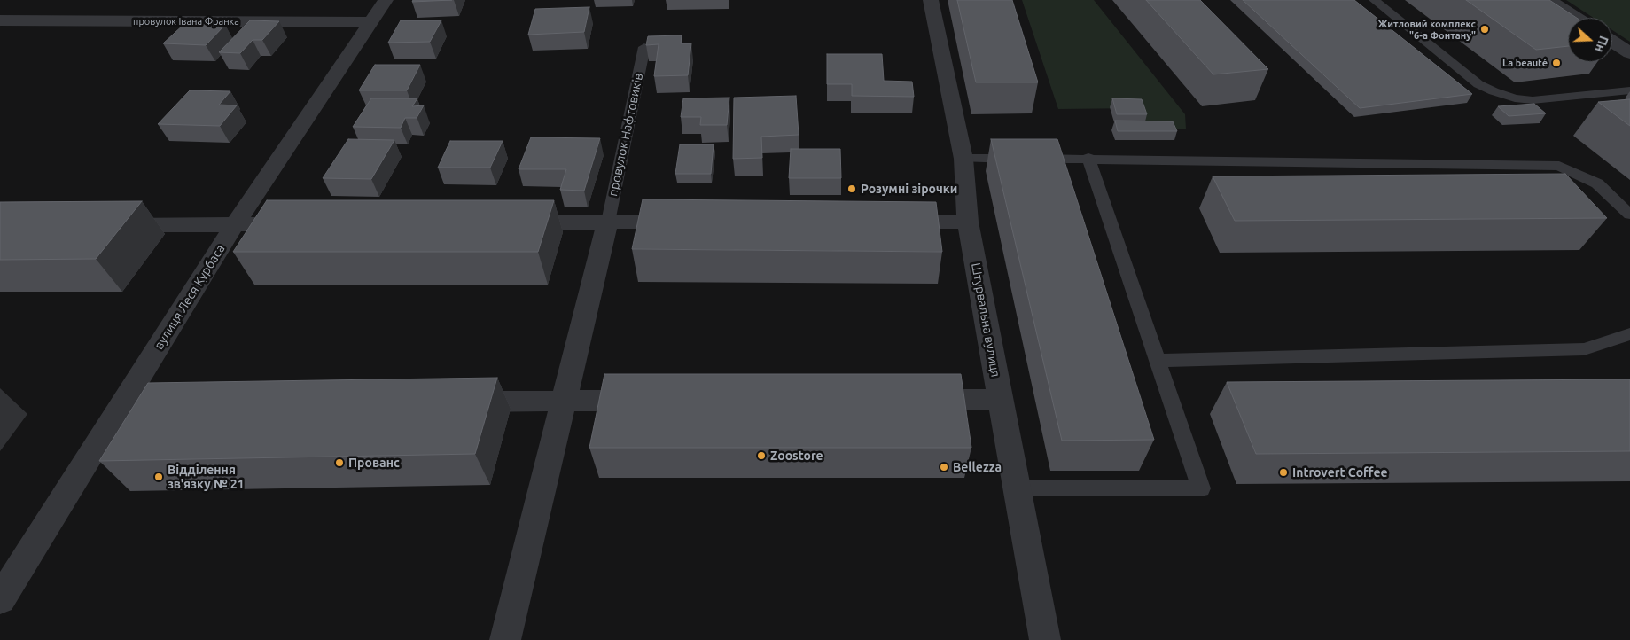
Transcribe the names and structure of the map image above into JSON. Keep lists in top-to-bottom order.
{
  "streets": {
    "street": ["провулок Івана Франка", "вулиця Леся Курбаса", "Штурвальна вулиця"],
    "lane": ["провулок Нафтовиків"]
  },
  "crossings": [
    ["провулок Івана Франка", "вулиця Леся Курбаса"]
  ],
  "places": [
    "Житловий комплекс \"6-а Фонтану\"",
    "La beauté",
    "Розумні зірочки",
    "Zoostore",
    "Прованс",
    "Bellezza",
    "Introvert Coffee",
    "Відділення зв'язку № 21"
  ],
  "north": "right"
}
